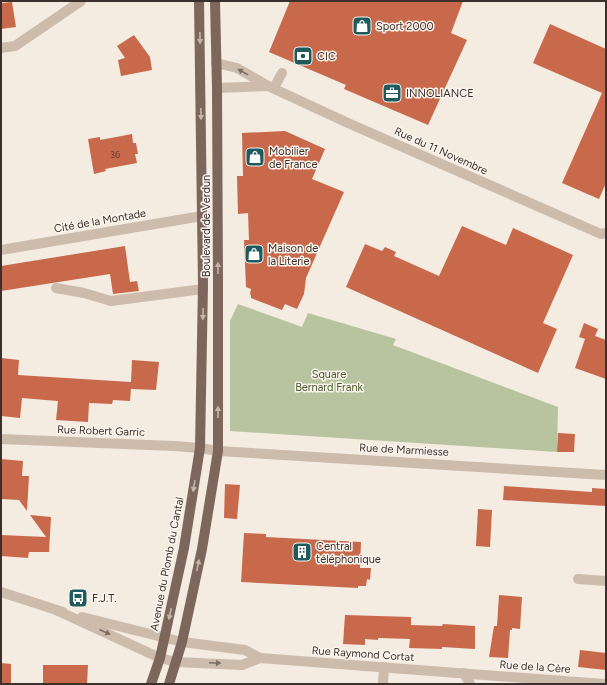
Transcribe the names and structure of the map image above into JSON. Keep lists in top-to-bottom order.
{
  "streets": {
    "main road": ["Boulevard de Verdun", "Avenue du Plomb du Cantal"],
    "street": [
      "Rue du 11 Novembre",
      "Cité de la Montade",
      "Rue Robert Garric",
      "Rue de Marmiesse",
      "Rue Raymond Cortat",
      "Rue de la Cère"
    ]
  },
  "crossings": [
    ["Rue du 11 Novembre", "Boulevard de Verdun"],
    ["Cité de la Montade", "Boulevard de Verdun"],
    ["Boulevard de Verdun", "Rue Robert Garric"],
    ["Boulevard de Verdun", "Rue de Marmiesse"],
    ["Boulevard de Verdun", "Avenue du Plomb du Cantal"],
    ["Rue Robert Garric", "Rue de Marmiesse"],
    ["Rue Robert Garric", "Avenue du Plomb du Cantal"],
    ["Rue de Marmiesse", "Avenue du Plomb du Cantal"],
    ["Avenue du Plomb du Cantal", "Rue Raymond Cortat"],
    ["Rue Raymond Cortat", "Rue de la Cère"]
  ],
  "parks": ["Square Bernard Frank"],
  "places": {
    "shop": ["Sport 2000", "Mobilier de France", "Maison de la Literie"],
    "bank": ["CIC"],
    "office": ["INNOLIANCE"],
    "building": ["Central téléphonique"],
    "bus stop": ["F.J.T."]
  },
  "house_numbers": ["36"]
}
